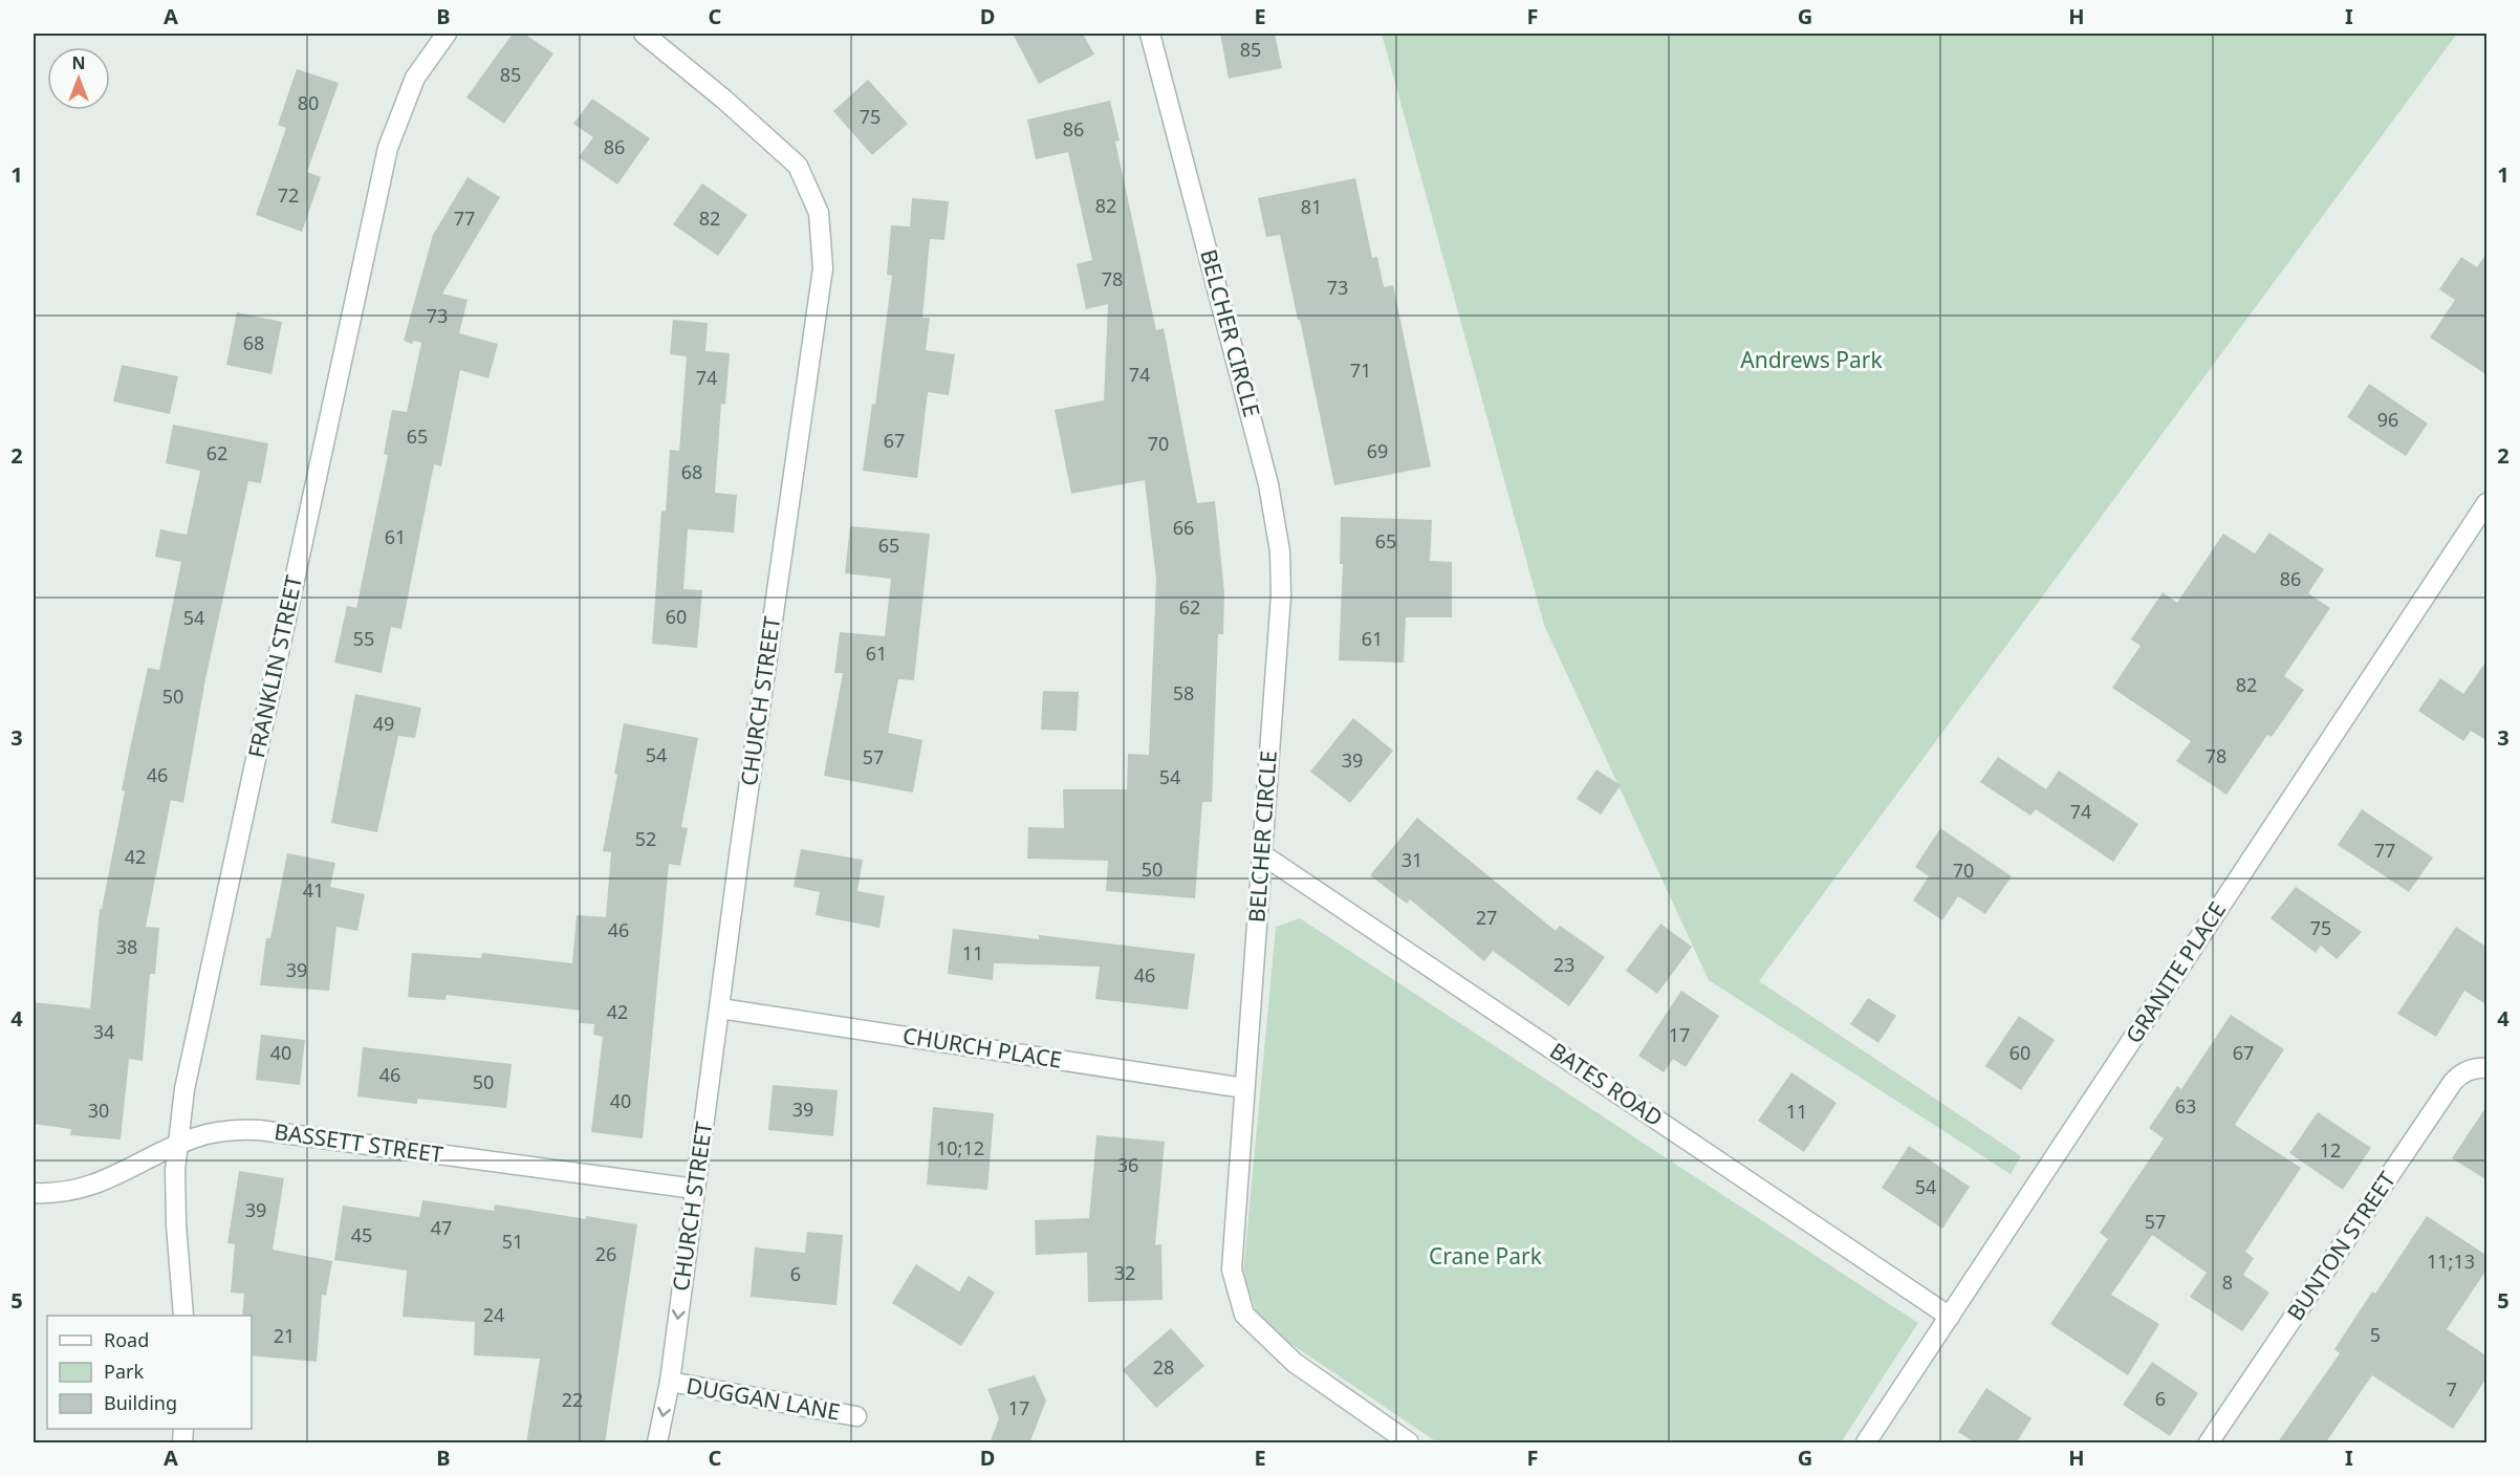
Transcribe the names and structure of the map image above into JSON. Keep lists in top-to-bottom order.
{
  "streets": {
    "street": [
      "BELCHER CIRCLE",
      "FRANKLIN STREET",
      "CHURCH STREET",
      "GRANITE PLACE",
      "CHURCH PLACE",
      "BATES ROAD",
      "BASSETT STREET",
      "BUNTON STREET",
      "DUGGAN LANE"
    ]
  },
  "crossings": [
    ["BELCHER CIRCLE", "CHURCH PLACE"],
    ["BELCHER CIRCLE", "BATES ROAD"],
    ["FRANKLIN STREET", "BASSETT STREET"],
    ["CHURCH STREET", "CHURCH PLACE"],
    ["CHURCH STREET", "BASSETT STREET"],
    ["CHURCH STREET", "DUGGAN LANE"],
    ["GRANITE PLACE", "BATES ROAD"]
  ],
  "parks": ["Andrews Park", "Crane Park"],
  "house_numbers": [
    "85",
    "85",
    "80",
    "75",
    "86",
    "86",
    "72",
    "82",
    "81",
    "77",
    "82",
    "78",
    "73",
    "73",
    "68",
    "71",
    "74",
    "74",
    "96",
    "65",
    "67",
    "70",
    "69",
    "62",
    "68",
    "66",
    "61",
    "65",
    "65",
    "86",
    "62",
    "60",
    "54",
    "55",
    "61",
    "61",
    "82",
    "58",
    "50",
    "49",
    "54",
    "78",
    "57",
    "39",
    "46",
    "54",
    "74",
    "52",
    "77",
    "42",
    "31",
    "50",
    "70",
    "41",
    "27",
    "75",
    "46",
    "38",
    "11",
    "23",
    "39",
    "46",
    "42",
    "34",
    "17",
    "40",
    "60",
    "67",
    "46",
    "50",
    "40",
    "63",
    "39",
    "30",
    "11",
    "10;12",
    "12",
    "36",
    "54",
    "39",
    "57",
    "47",
    "45",
    "51",
    "26",
    "11;13",
    "32",
    "6",
    "8",
    "24",
    "5",
    "21",
    "28",
    "7",
    "6",
    "22",
    "17"
  ],
  "legend": ["Road", "Park", "Building"],
  "north": "top",
  "grid": {
    "columns": [
      "A",
      "B",
      "C",
      "D",
      "E",
      "F",
      "G",
      "H",
      "I"
    ],
    "rows": [
      "1",
      "2",
      "3",
      "4",
      "5"
    ]
  }
}
